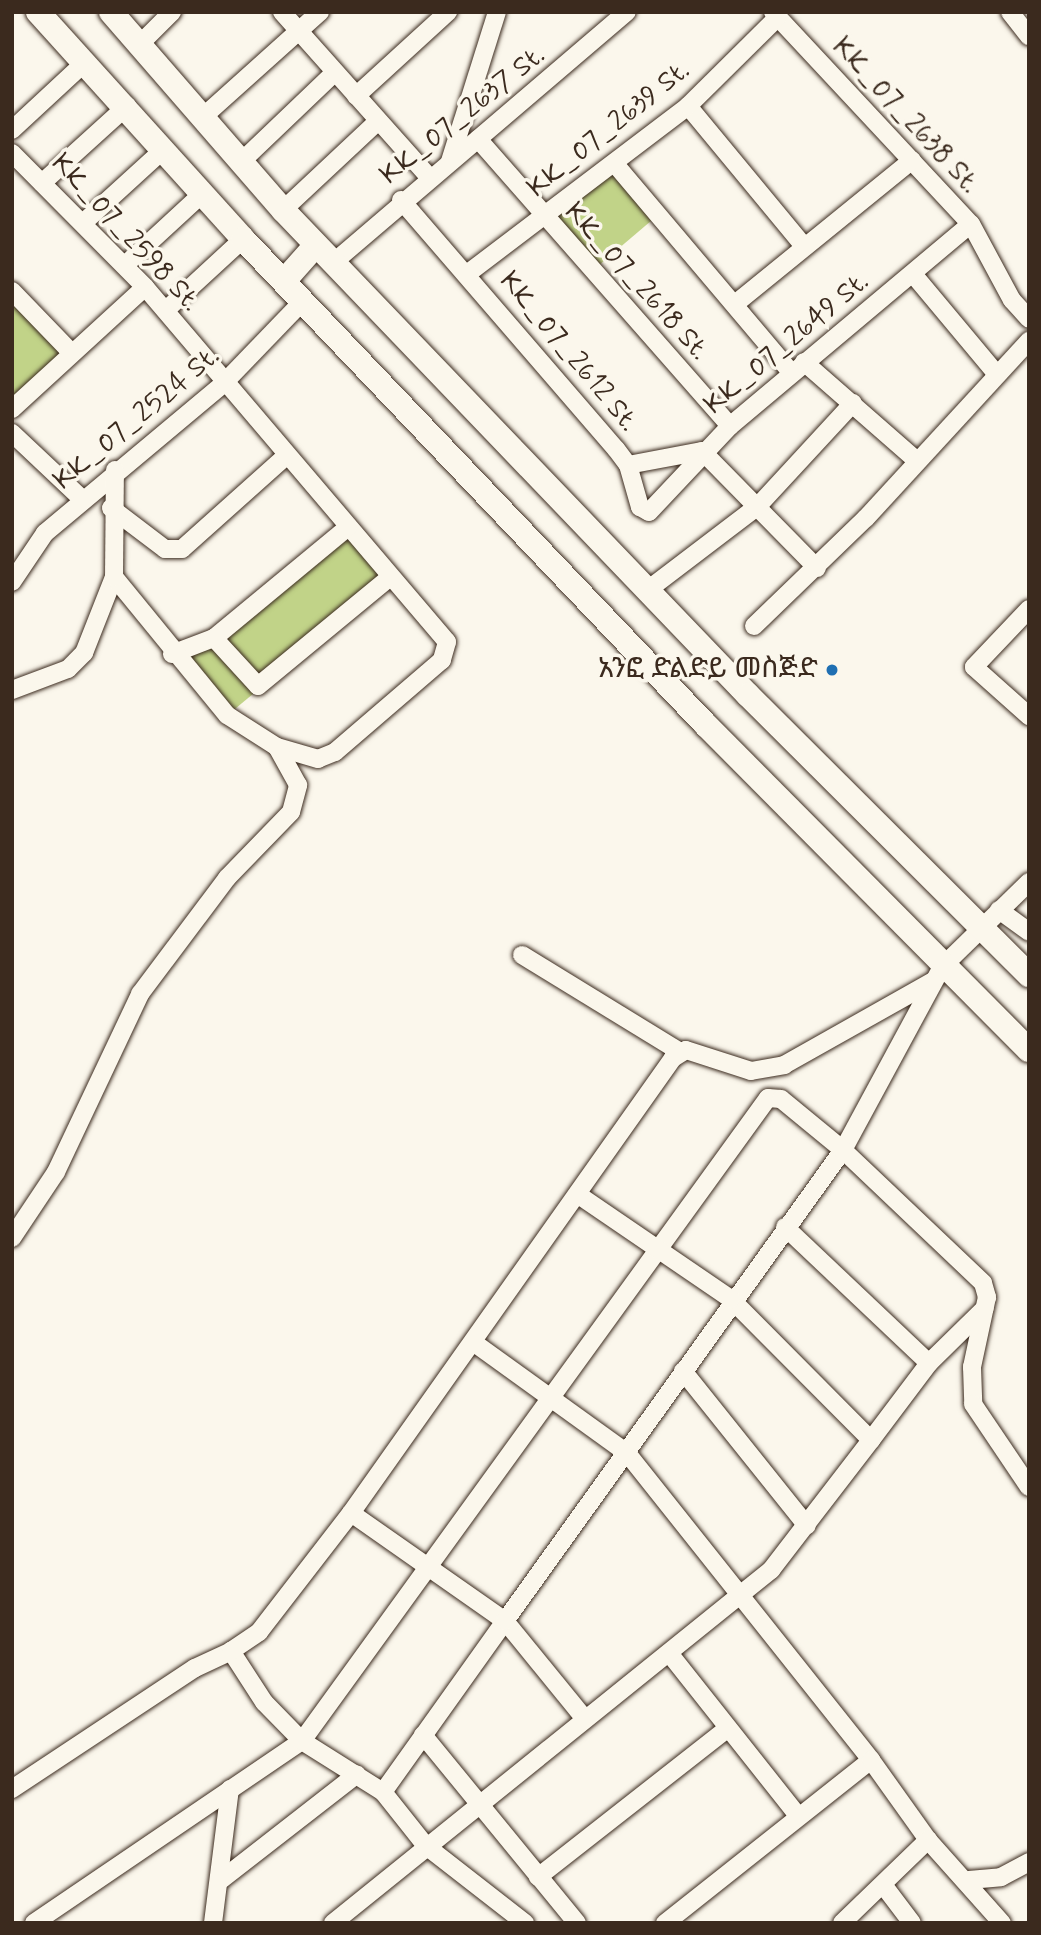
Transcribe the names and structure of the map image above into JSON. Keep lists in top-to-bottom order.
{
  "streets": {
    "street": [
      "KK_07_2637 St.",
      "KK_07_2638 St.",
      "KK_07_2639 St.",
      "KK_07_2598 St.",
      "KK_07_2618 St.",
      "KK_07_2649 St.",
      "KK_07_2612 St.",
      "KK_07_2524 St."
    ]
  },
  "crossings": [
    ["KK_07_2637 St.", "KK_07_2618 St."],
    ["KK_07_2637 St.", "KK_07_2612 St."],
    ["KK_07_2638 St.", "KK_07_2639 St."],
    ["KK_07_2638 St.", "KK_07_2649 St."],
    ["KK_07_2639 St.", "KK_07_2618 St."],
    ["KK_07_2639 St.", "KK_07_2612 St."],
    ["KK_07_2598 St.", "KK_07_2524 St."],
    ["KK_07_2618 St.", "KK_07_2649 St."],
    ["KK_07_2649 St.", "KK_07_2612 St."]
  ],
  "places": ["አንፎ ድልድይ መስጅድ"]
}
